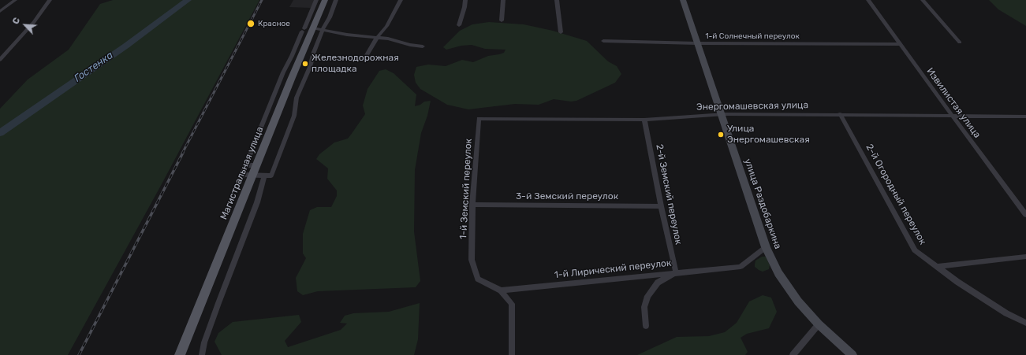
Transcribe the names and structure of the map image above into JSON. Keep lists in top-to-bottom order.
{
  "streets": {
    "main road": ["Магистральная улица"],
    "street": [
      "1-й Солнечный переулок",
      "Извилистая улица",
      "Энергомашевская улица",
      "1-й Земский переулок",
      "2-й Земский переулок",
      "2-й Огородный переулок",
      "3-й Земский переулок",
      "улица Раздобаркина",
      "1-й Лирический переулок"
    ]
  },
  "crossings": [
    ["1-й Солнечный переулок", "Извилистая улица"],
    ["1-й Солнечный переулок", "улица Раздобаркина"],
    ["Извилистая улица", "Энергомашевская улица"],
    ["Энергомашевская улица", "1-й Земский переулок"],
    ["Энергомашевская улица", "2-й Земский переулок"],
    ["Энергомашевская улица", "2-й Огородный переулок"],
    ["Энергомашевская улица", "улица Раздобаркина"],
    ["1-й Земский переулок", "3-й Земский переулок"],
    ["1-й Земский переулок", "1-й Лирический переулок"],
    ["2-й Земский переулок", "3-й Земский переулок"],
    ["2-й Земский переулок", "1-й Лирический переулок"],
    ["улица Раздобаркина", "1-й Лирический переулок"]
  ],
  "water": ["Гостенка"],
  "places": ["Красное", "Железнодорожная площадка", "Улица Энергомашевская"],
  "north": "top left"
}
